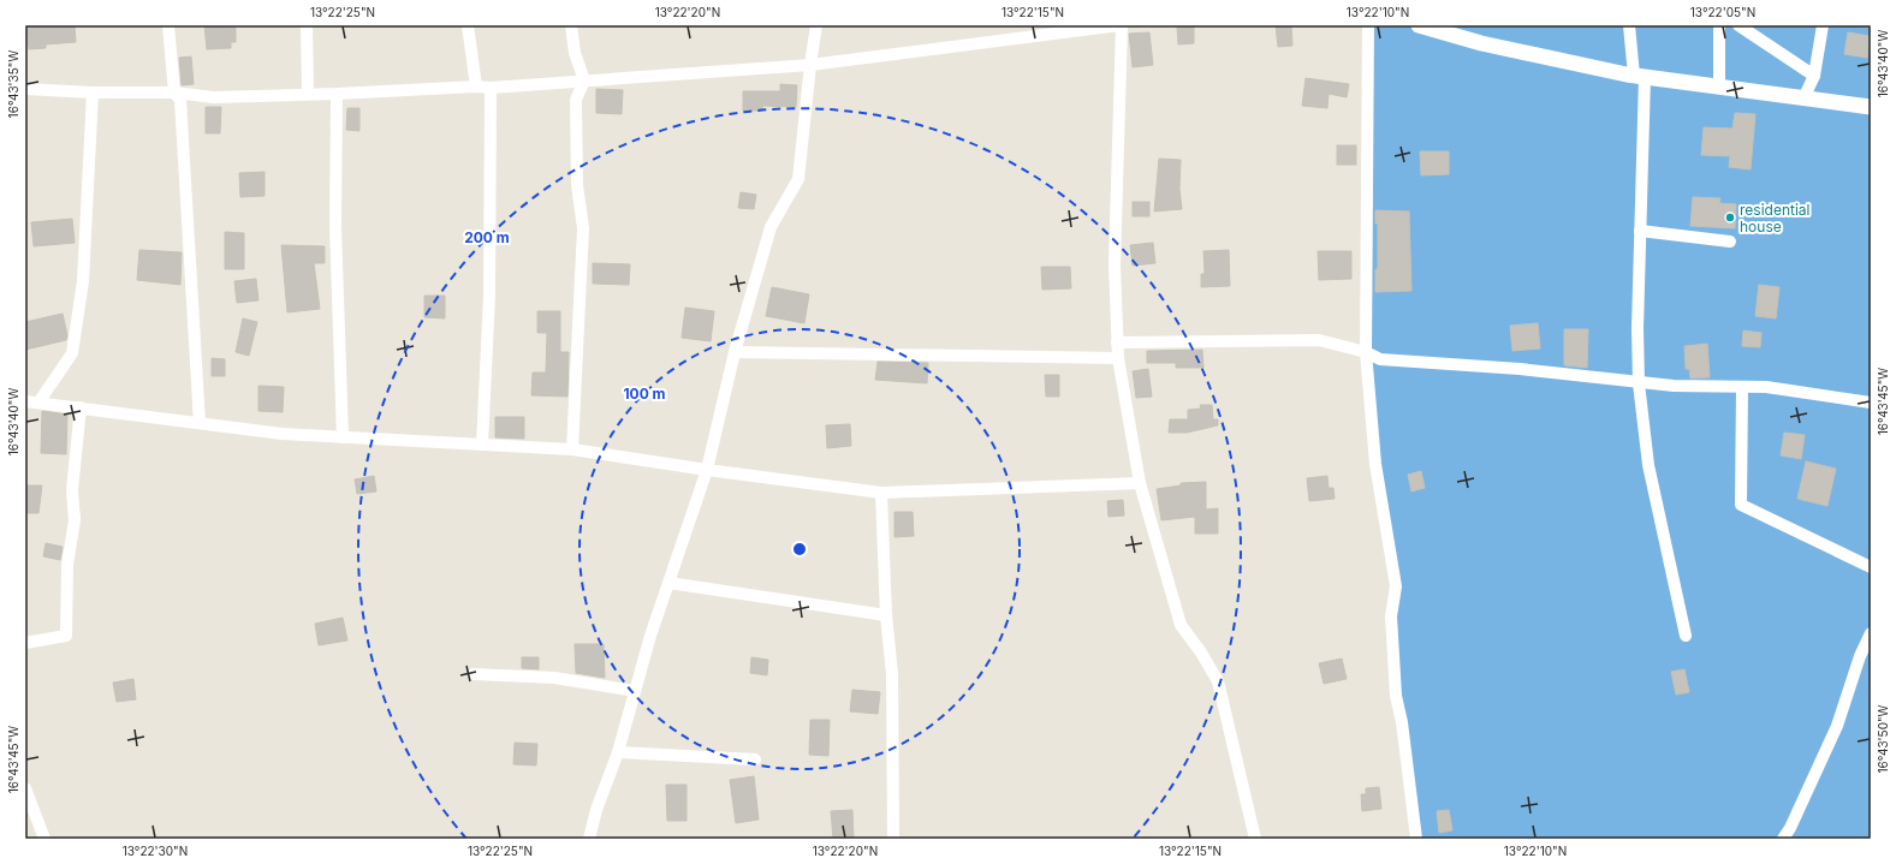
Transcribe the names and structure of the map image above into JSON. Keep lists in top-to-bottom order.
{
  "places": ["residential house"],
  "coordinates": [
    "13°22'25\"N",
    "13°22'20\"N",
    "13°22'15\"N",
    "13°22'10\"N",
    "13°22'05\"N",
    "16°43'40\"W",
    "16°43'35\"W",
    "16°43'45\"W",
    "16°43'50\"W",
    "13°22'30\"N"
  ],
  "rings": ["200 m", "100 m"]
}
